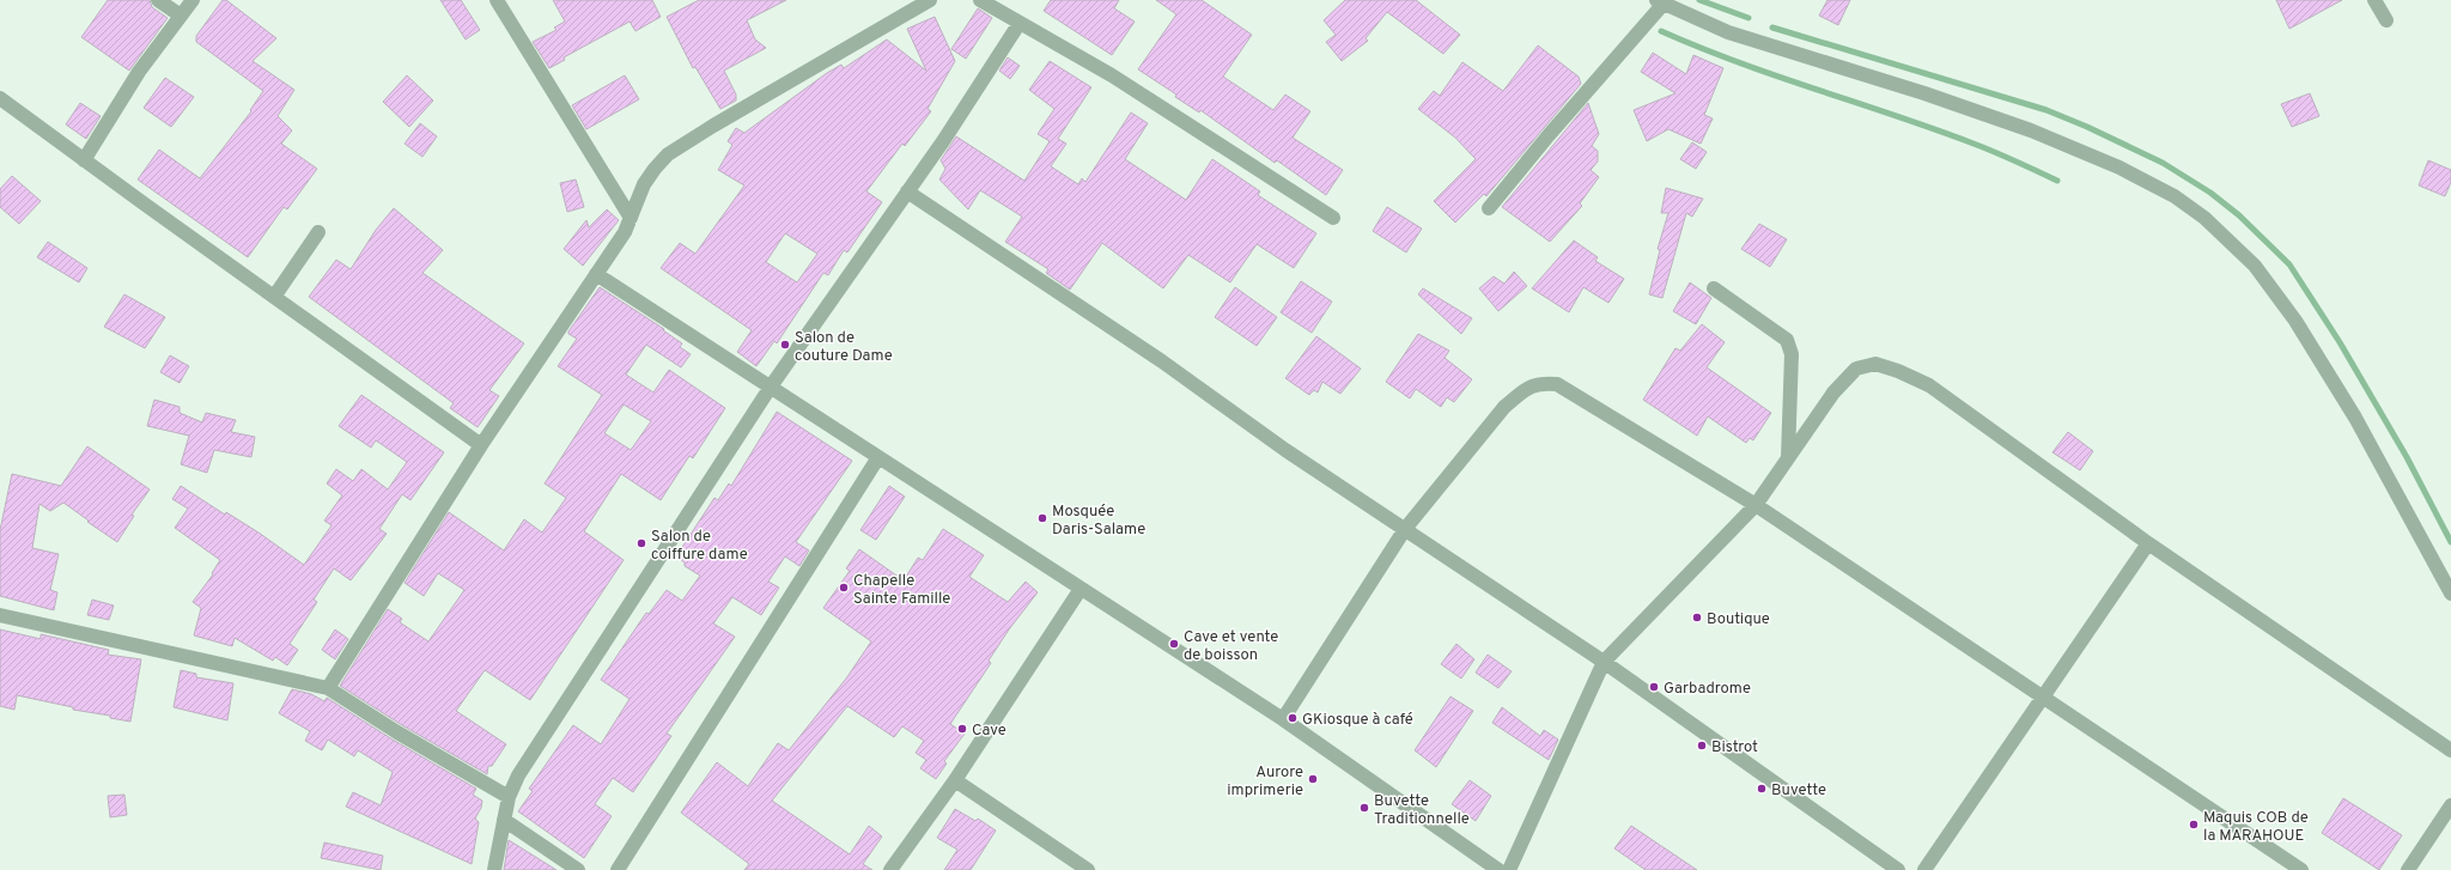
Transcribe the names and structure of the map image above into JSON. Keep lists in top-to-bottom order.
{
  "places": [
    "Salon de couture Dame",
    "Mosquée Daris-Salame",
    "Salon de coiffure dame",
    "Chapelle Sainte Famille",
    "Boutique",
    "Cave et vente de boisson",
    "Garbadrome",
    "GKiosque à café",
    "Cave",
    "Bistrot",
    "Aurore imprimerie",
    "Buvette",
    "Buvette Traditionnelle",
    "Maquis COB de la MARAHOUE"
  ]
}
